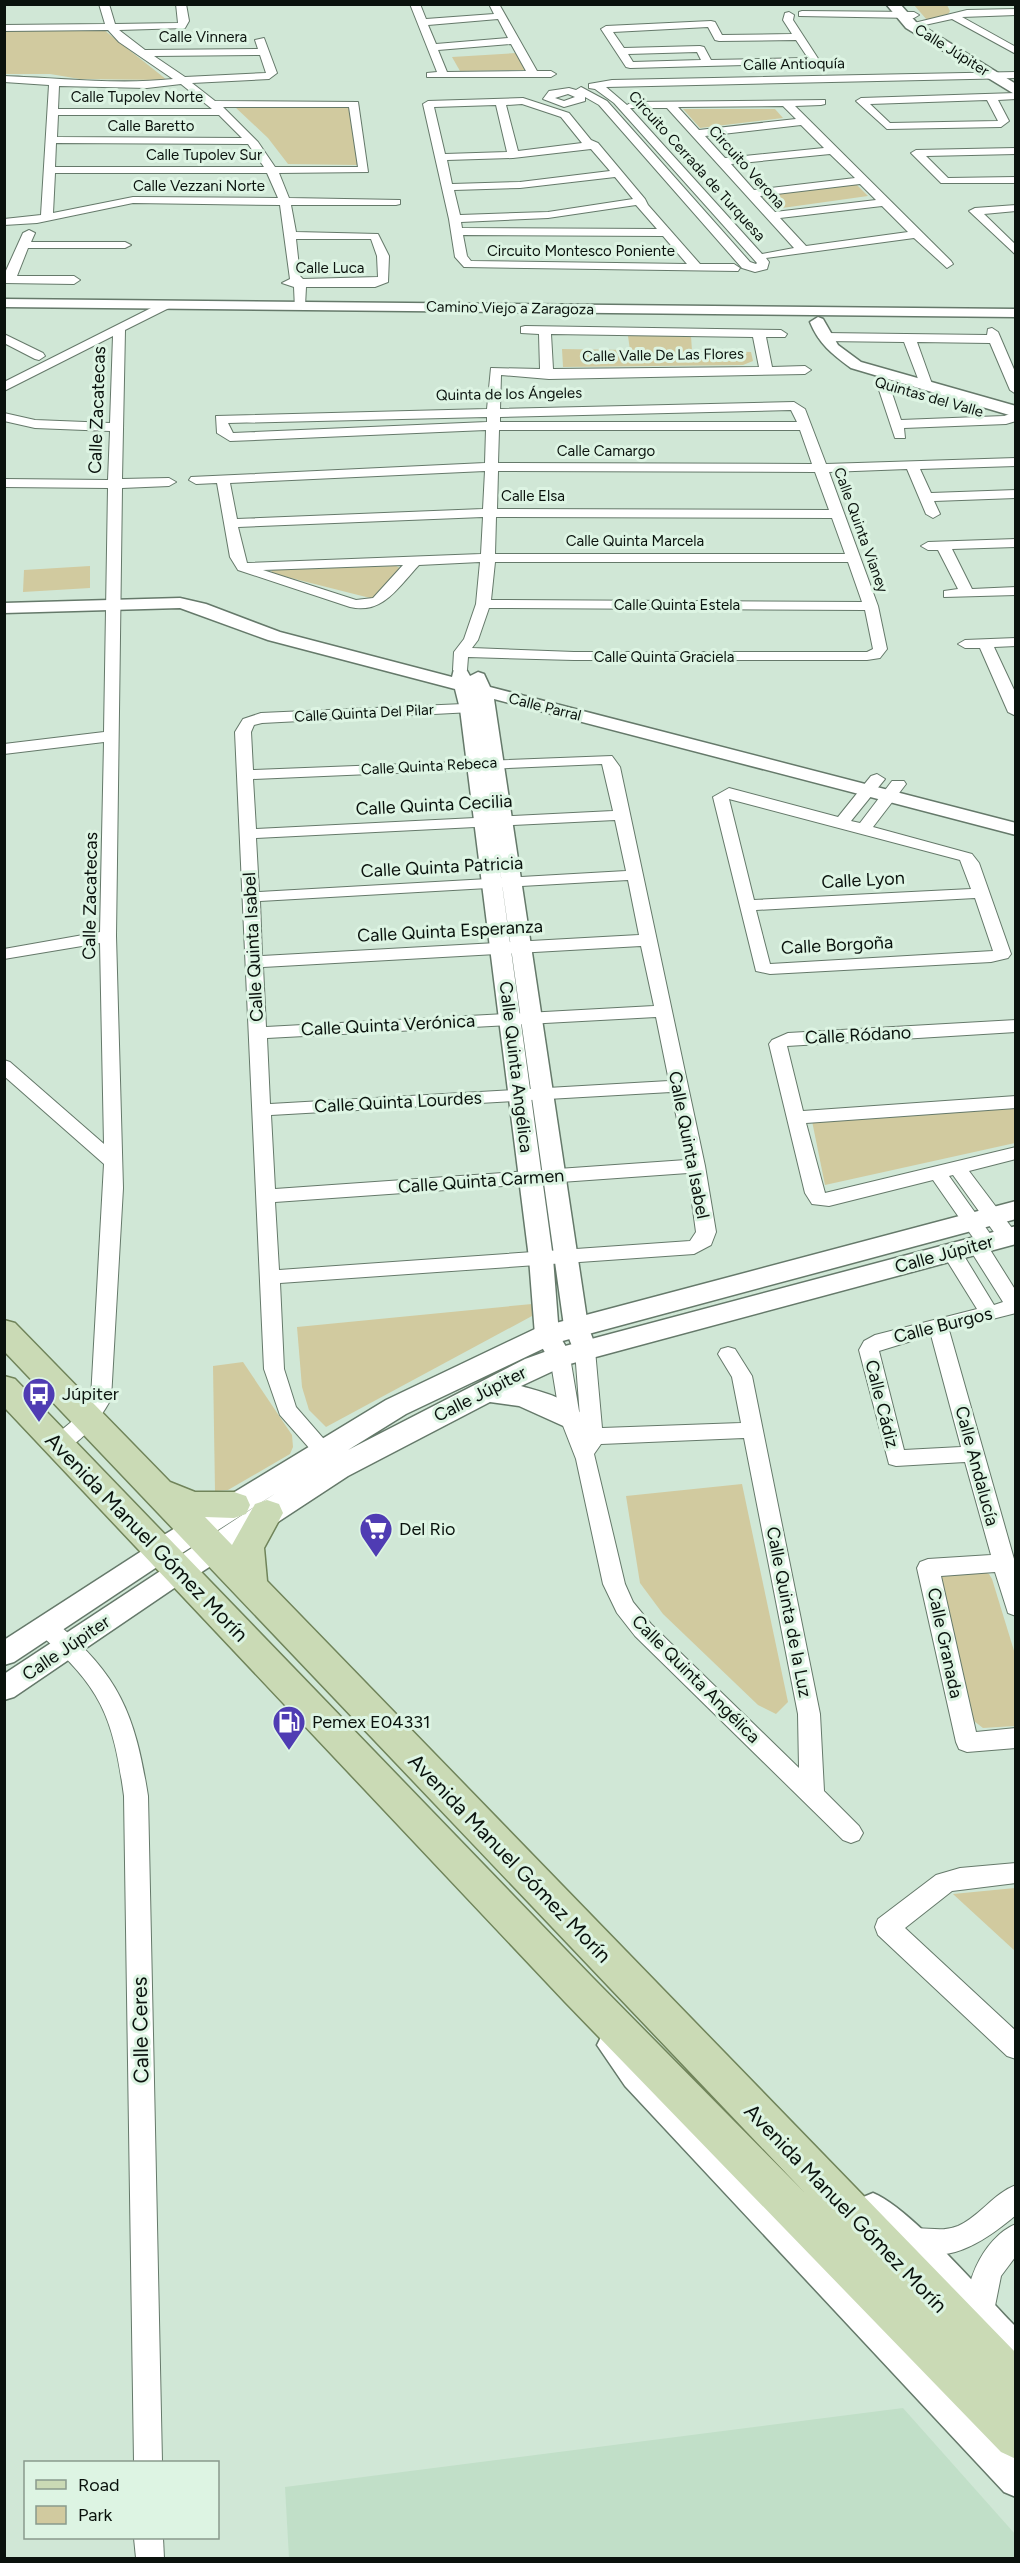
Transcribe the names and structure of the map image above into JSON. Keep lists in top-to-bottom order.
{
  "streets": {
    "main road": ["Calle Júpiter", "Avenida Manuel Gómez Morín"],
    "street": [
      "Calle Vinnera",
      "Calle Antioquía",
      "Calle Tupolev Norte",
      "Calle Baretto",
      "Calle Tupolev Sur",
      "Circuito Cerrada de Turquesa",
      "Circuito Verona",
      "Calle Vezzani Norte",
      "Circuito Montesco Poniente",
      "Calle Luca",
      "Camino Viejo a Zaragoza",
      "Calle Valle De Las Flores",
      "Quinta de los Ángeles",
      "Quintas del Valle",
      "Calle Zacatecas",
      "Calle Camargo",
      "Calle Elsa",
      "Calle Quinta Vianey",
      "Calle Quinta Marcela",
      "Calle Quinta Estela",
      "Calle Quinta Graciela",
      "Calle Parral",
      "Calle Quinta Del Pilar",
      "Calle Quinta Rebeca",
      "Calle Quinta Cecilia",
      "Calle Quinta Patricia",
      "Calle Lyon",
      "Calle Quinta Esperanza",
      "Calle Borgoña",
      "Calle Quinta Isabel",
      "Calle Quinta Verónica",
      "Calle Ródano",
      "Calle Quinta Angélica",
      "Calle Quinta Lourdes",
      "Calle Quinta Carmen",
      "Calle Burgos",
      "Calle Cádiz",
      "Calle Andalucía",
      "Calle Quinta de la Luz",
      "Calle Granada",
      "Calle Ceres"
    ]
  },
  "crossings": [
    ["Calle Júpiter", "Calle Antioquía"],
    ["Calle Júpiter", "Calle Quinta Isabel"],
    ["Calle Júpiter", "Calle Quinta Angélica"],
    ["Calle Júpiter", "Avenida Manuel Gómez Morín"],
    ["Calle Júpiter", "Calle Ceres"],
    ["Calle Antioquía", "Circuito Cerrada de Turquesa"],
    ["Calle Tupolev Norte", "Calle Tupolev Sur"],
    ["Calle Valle De Las Flores", "Quinta de los Ángeles"],
    ["Quinta de los Ángeles", "Calle Quinta Vianey"],
    ["Calle Zacatecas", "Calle Parral"],
    ["Calle Zacatecas", "Avenida Manuel Gómez Morín"],
    ["Calle Camargo", "Calle Quinta Vianey"],
    ["Calle Elsa", "Calle Quinta Vianey"],
    ["Calle Quinta Vianey", "Calle Quinta Marcela"],
    ["Calle Quinta Vianey", "Calle Quinta Estela"],
    ["Calle Quinta Vianey", "Calle Quinta Graciela"],
    ["Calle Quinta Graciela", "Calle Parral"],
    ["Calle Quinta Graciela", "Calle Quinta Del Pilar"],
    ["Calle Quinta Graciela", "Calle Quinta Angélica"],
    ["Calle Parral", "Calle Quinta Del Pilar"],
    ["Calle Parral", "Calle Quinta Angélica"],
    ["Calle Quinta Del Pilar", "Calle Quinta Isabel"],
    ["Calle Quinta Del Pilar", "Calle Quinta Angélica"],
    ["Calle Quinta Rebeca", "Calle Quinta Isabel"],
    ["Calle Quinta Rebeca", "Calle Quinta Angélica"],
    ["Calle Quinta Cecilia", "Calle Quinta Isabel"],
    ["Calle Quinta Cecilia", "Calle Quinta Angélica"],
    ["Calle Quinta Patricia", "Calle Quinta Isabel"],
    ["Calle Quinta Patricia", "Calle Quinta Angélica"],
    ["Calle Lyon", "Calle Borgoña"],
    ["Calle Quinta Esperanza", "Calle Quinta Isabel"],
    ["Calle Quinta Esperanza", "Calle Quinta Angélica"],
    ["Calle Quinta Isabel", "Calle Quinta Verónica"],
    ["Calle Quinta Isabel", "Calle Quinta Angélica"],
    ["Calle Quinta Isabel", "Calle Quinta Lourdes"],
    ["Calle Quinta Isabel", "Calle Quinta Carmen"],
    ["Calle Quinta Verónica", "Calle Quinta Angélica"],
    ["Calle Quinta Angélica", "Calle Quinta Lourdes"],
    ["Calle Quinta Angélica", "Calle Quinta Carmen"],
    ["Calle Quinta Angélica", "Calle Quinta de la Luz"],
    ["Calle Burgos", "Calle Cádiz"],
    ["Calle Burgos", "Calle Andalucía"],
    ["Calle Cádiz", "Calle Andalucía"],
    ["Calle Andalucía", "Calle Granada"]
  ],
  "places": {
    "bus stop": ["Júpiter"],
    "supermarket": ["Del Rio"],
    "fuel station": ["Pemex E04331"]
  },
  "legend": ["Road", "Park"]
}
